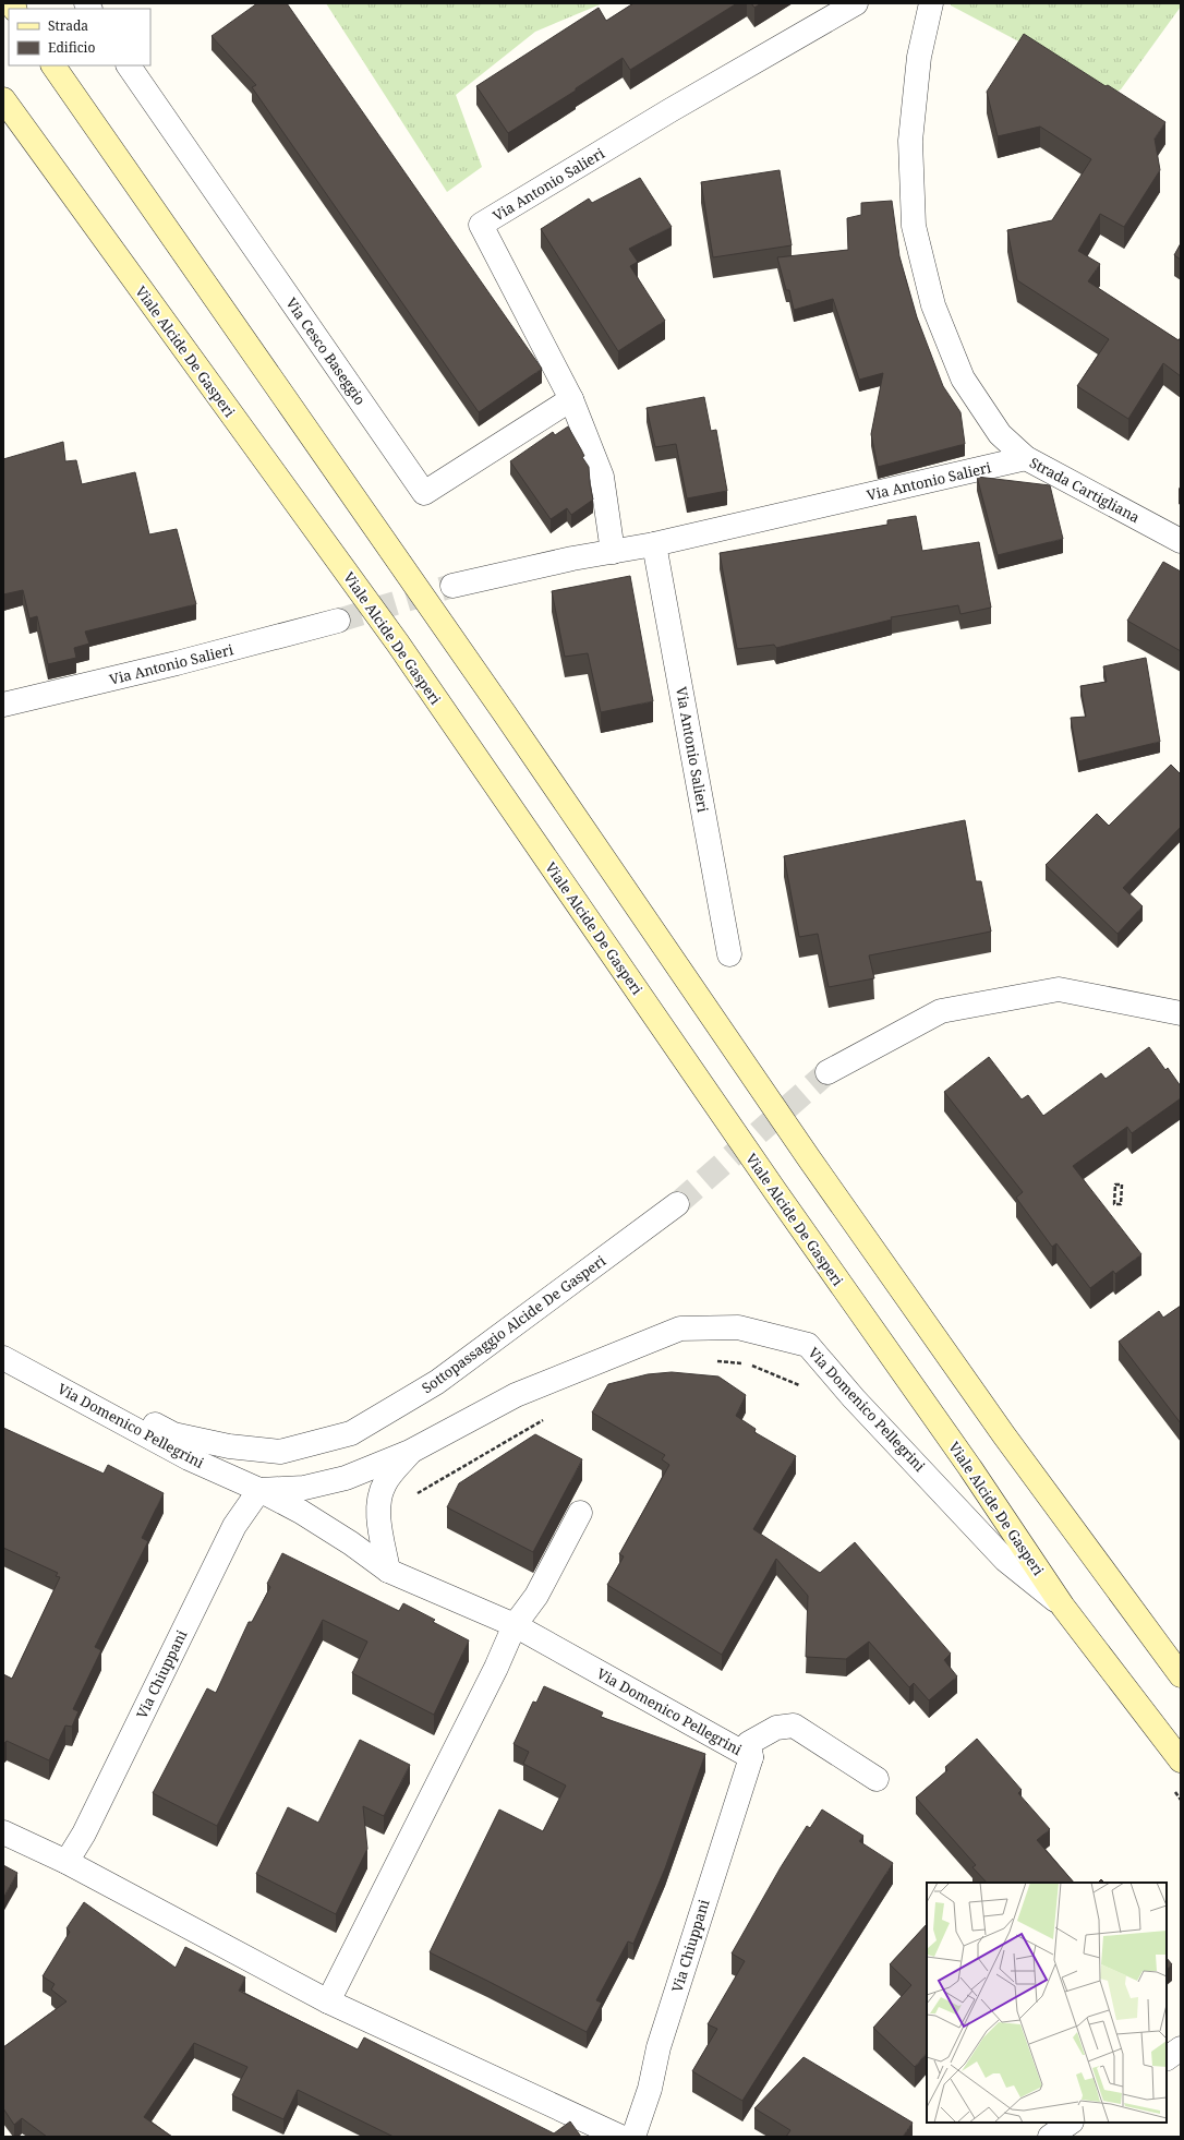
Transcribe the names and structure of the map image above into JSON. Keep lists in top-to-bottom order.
{
  "streets": {
    "main road": ["Viale Alcide De Gasperi"],
    "street": [
      "Via Antonio Salieri",
      "Via Cesco Baseggio",
      "Strada Cartigliana",
      "Sottopassaggio Alcide De Gasperi",
      "Via Domenico Pellegrini",
      "Via Chiuppani"
    ]
  },
  "crossings": [
    ["Via Antonio Salieri", "Via Cesco Baseggio"],
    ["Via Antonio Salieri", "Strada Cartigliana"],
    ["Viale Alcide De Gasperi", "Via Domenico Pellegrini"],
    ["Via Domenico Pellegrini", "Via Chiuppani"]
  ],
  "legend": ["Strada", "Edificio"]
}
